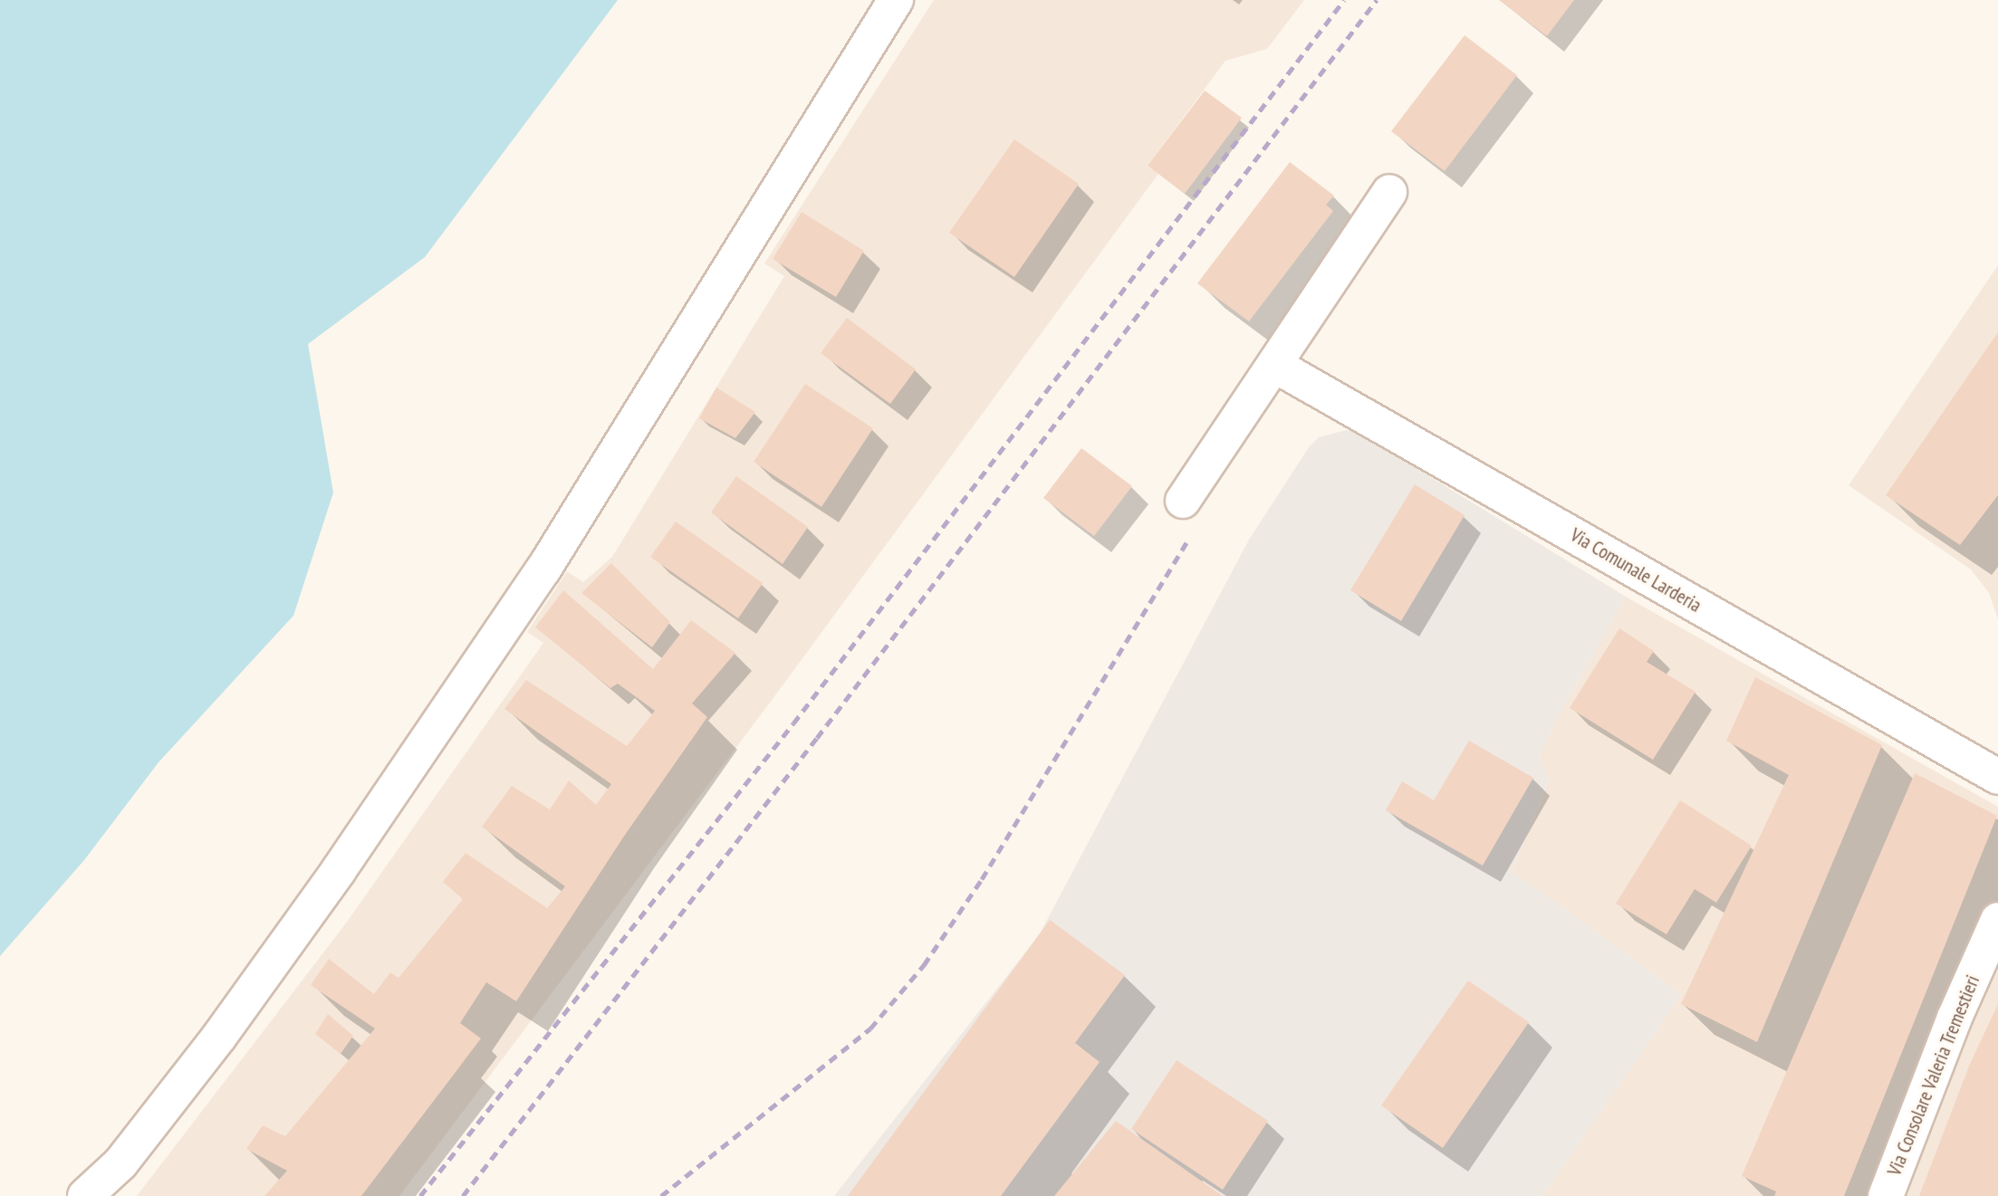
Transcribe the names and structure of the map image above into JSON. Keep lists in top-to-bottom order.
{
  "streets": {
    "street": ["Via Comunale Larderia", "Via Consolare Valeria Tremestieri"]
  }
}
